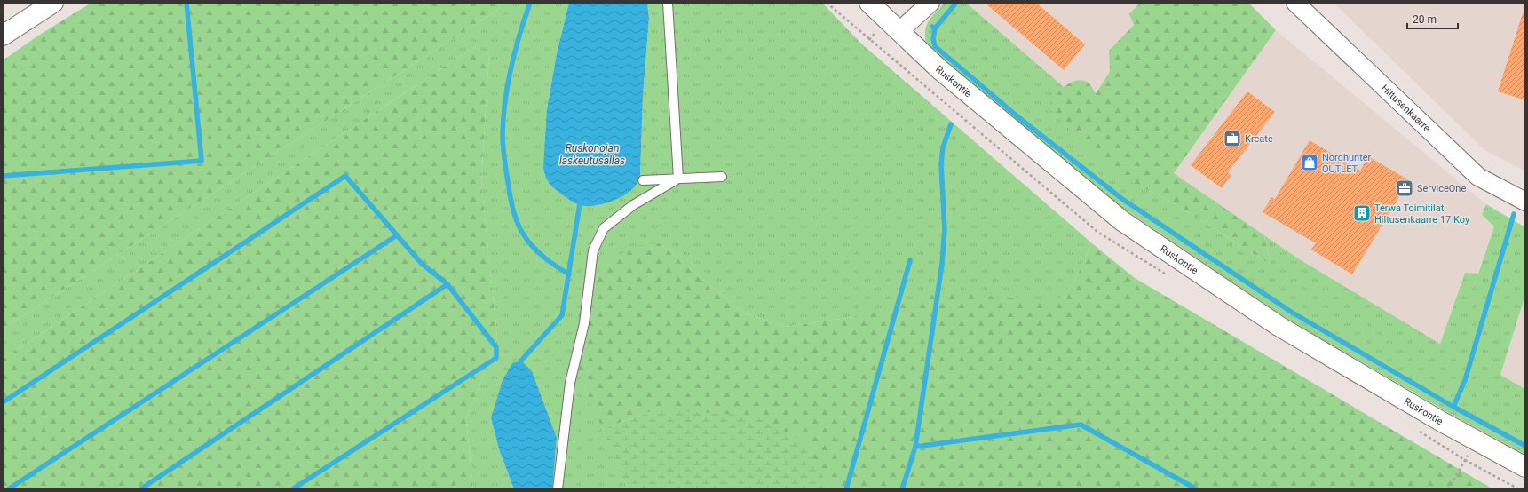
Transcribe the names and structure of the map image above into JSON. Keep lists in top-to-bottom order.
{
  "streets": {
    "main road": ["Ruskontie"],
    "street": ["Hiltusenkaarre"]
  },
  "water": ["Ruskonojan laskeutusallas"],
  "places": {
    "office": ["Kreate", "ServiceOne"],
    "shop": ["Nordhunter OUTLET"],
    "building": ["Terwa Toimitilat Hiltusenkaarre 17 Koy"]
  },
  "scale_bar": "20 m"
}
